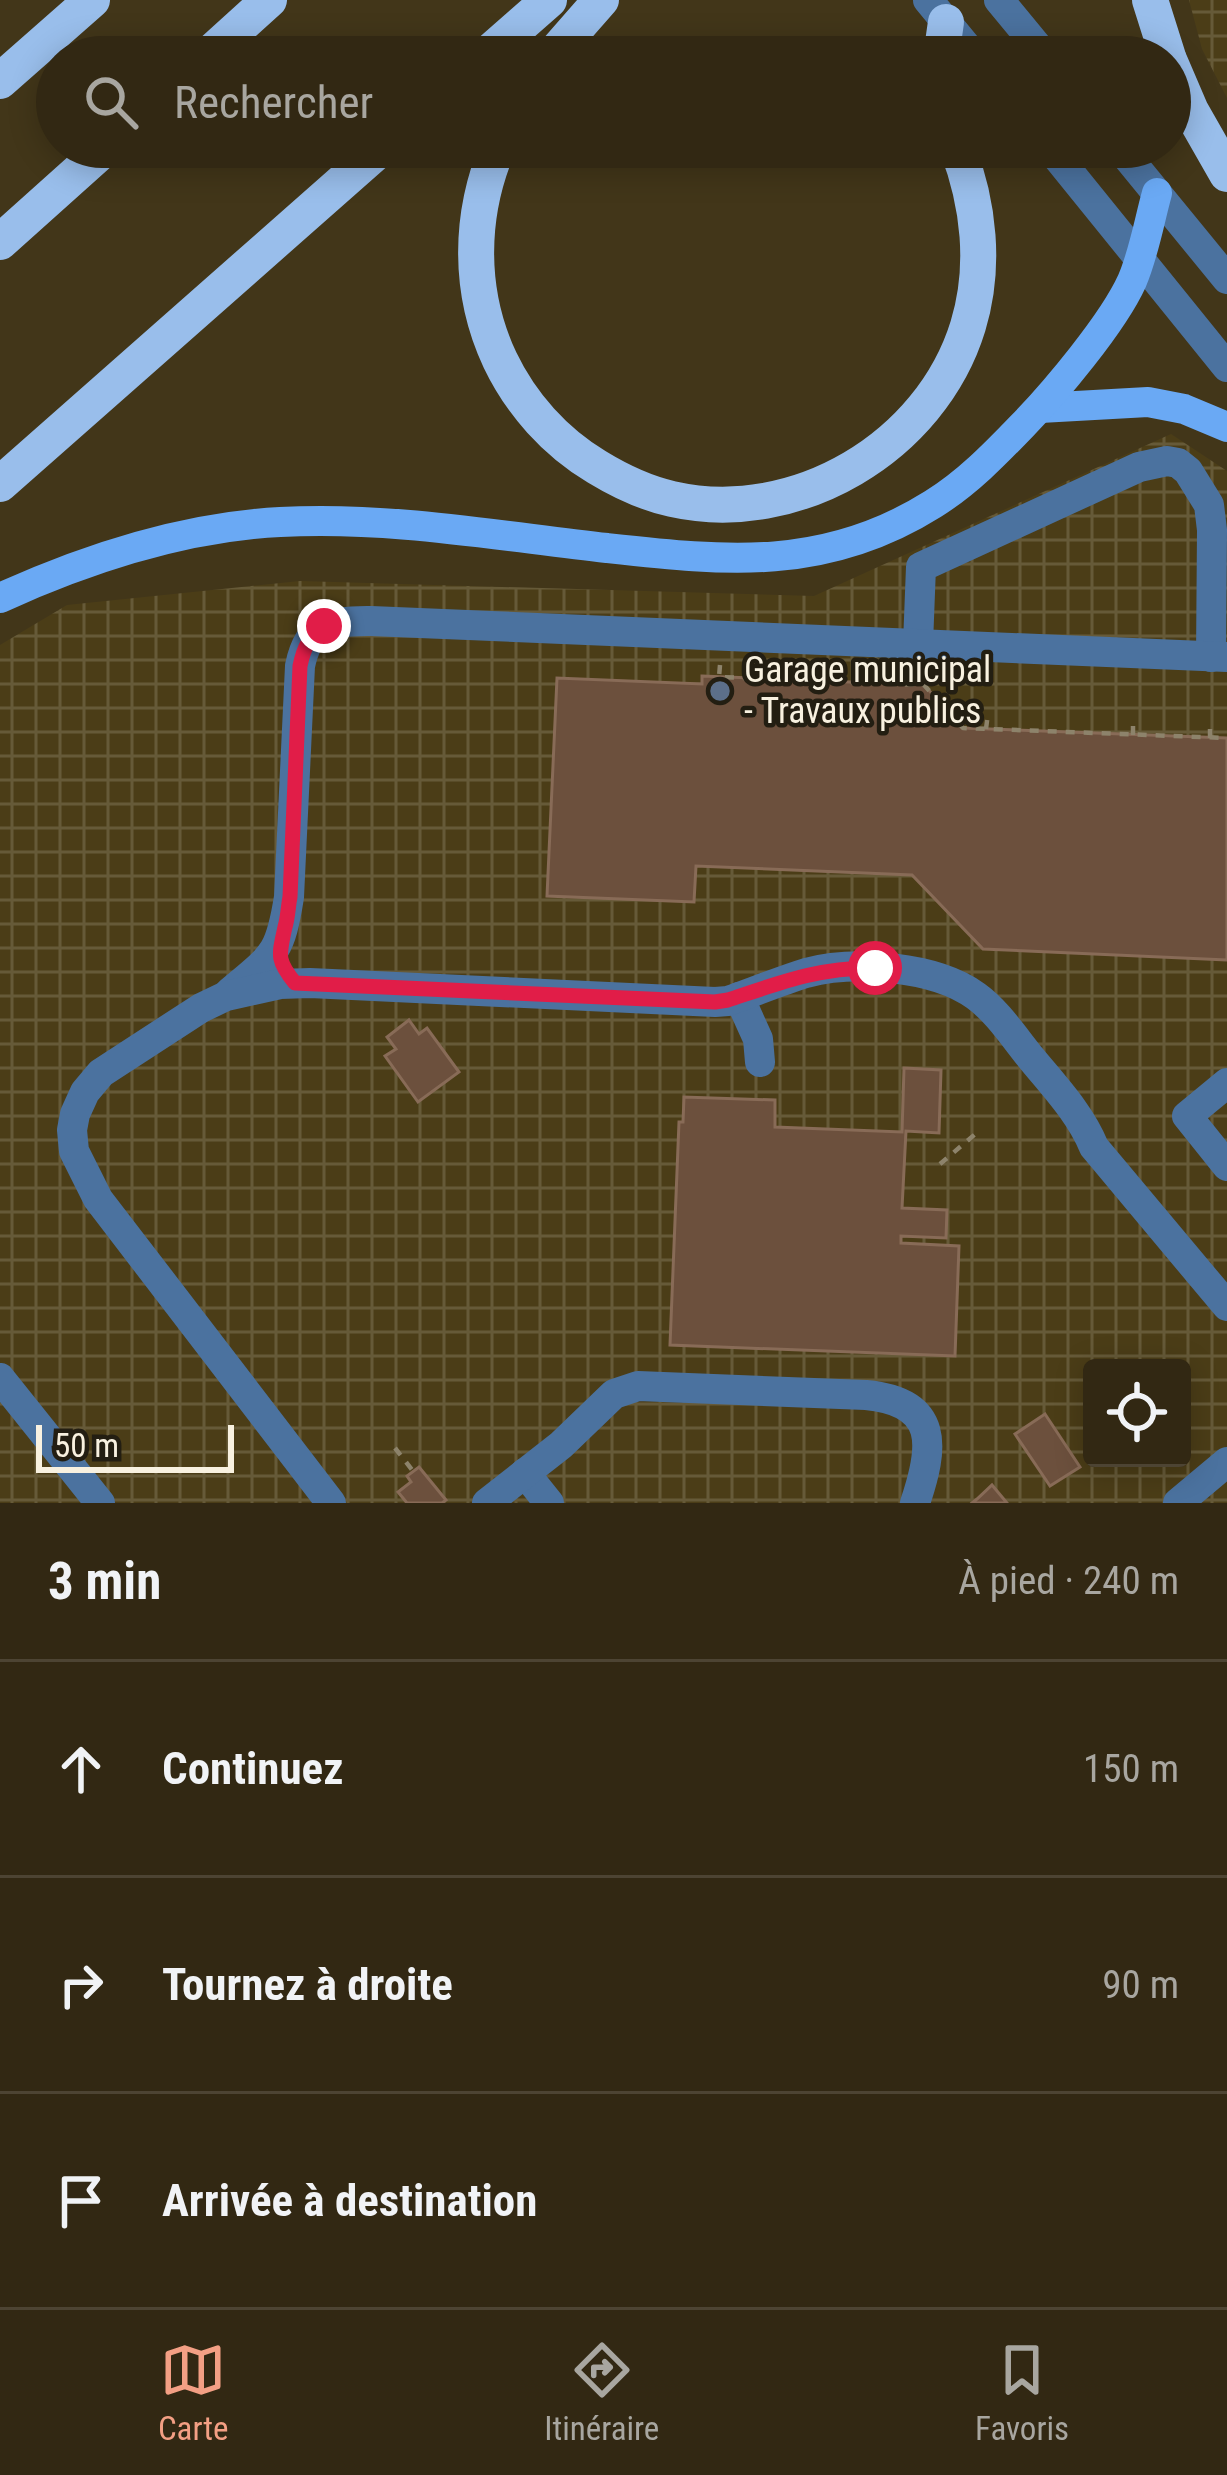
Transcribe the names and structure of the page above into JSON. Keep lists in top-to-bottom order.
{
  "places": ["Garage municipal - Travaux publics"],
  "scale_bar": "50 m",
  "page": {
    "search": "Rechercher",
    "scale": "50 m",
    "heading": ["3 min", "À pied · 240 m"],
    "list": [
      ["Continuez", "150 m"],
      ["Tournez à droite", "90 m"],
      "Arrivée à destination"
    ],
    "nav": ["Carte", "Itinéraire", "Favoris"]
  }
}
